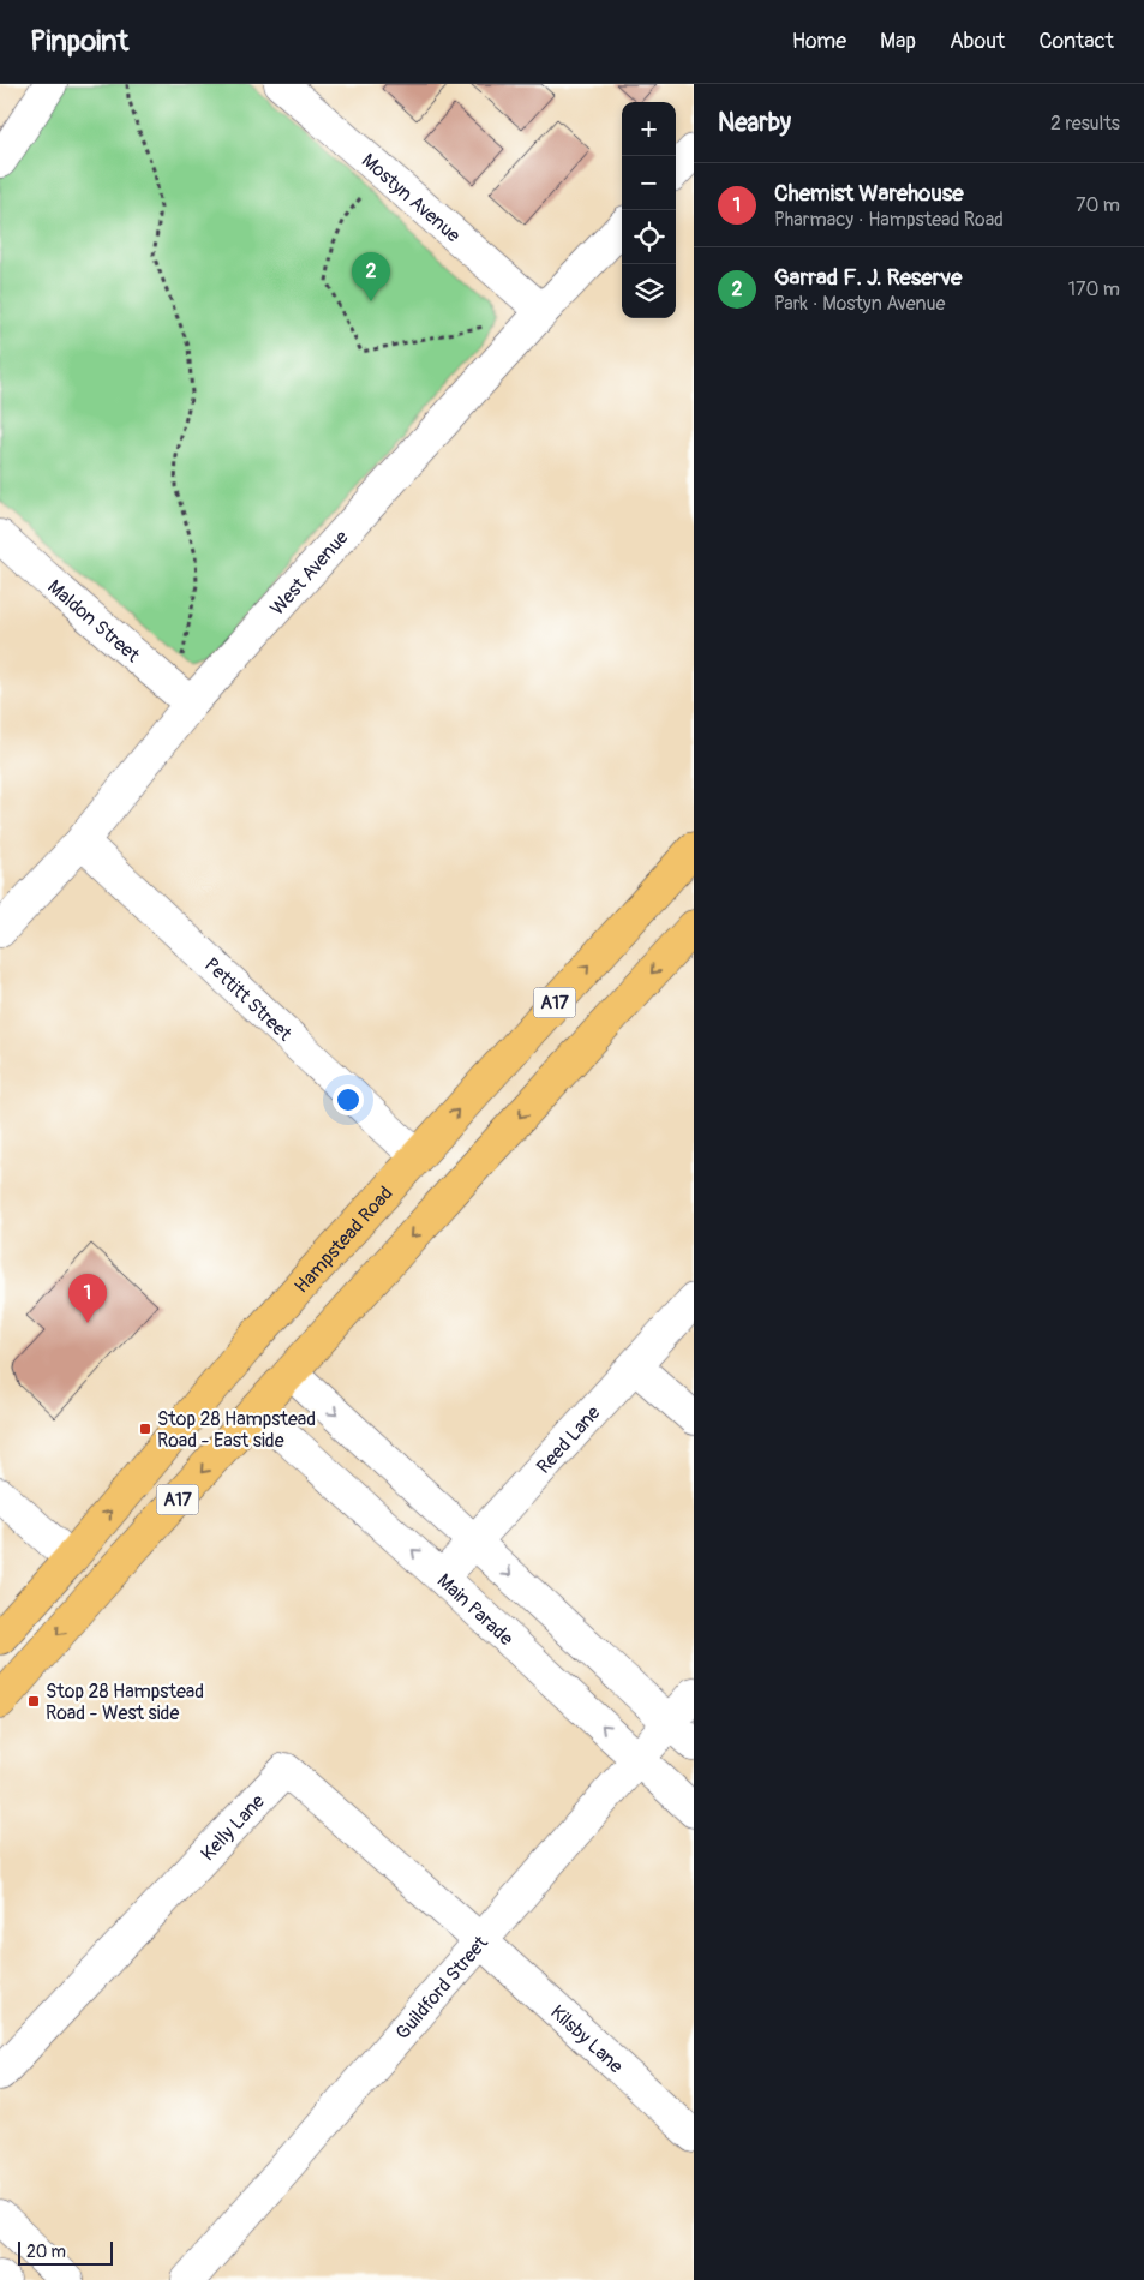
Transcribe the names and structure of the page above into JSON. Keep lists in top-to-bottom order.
{
  "streets": {
    "highway": ["A17", "Hampstead Road"],
    "street": [
      "Mostyn Avenue",
      "West Avenue",
      "Maldon Street",
      "Pettitt Street",
      "Reed Lane",
      "Main Parade",
      "Kelly Lane",
      "Guildford Street",
      "Kilsby Lane"
    ]
  },
  "crossings": [
    ["Mostyn Avenue", "West Avenue"],
    ["West Avenue", "Maldon Street"],
    ["West Avenue", "Pettitt Street"],
    ["Pettitt Street", "Hampstead Road"],
    ["A17", "Main Parade"],
    ["Reed Lane", "Main Parade"],
    ["Main Parade", "Guildford Street"],
    ["Kelly Lane", "Guildford Street"],
    ["Kelly Lane", "Kilsby Lane"],
    ["Guildford Street", "Kilsby Lane"]
  ],
  "places": {
    "transit": ["Stop 28 Hampstead Road - East side", "Stop 28 Hampstead Road - West side"]
  },
  "scale_bar": "20 m",
  "page": {
    "header": "Pinpoint",
    "nav": [
      "Home",
      "Map",
      "About",
      "Contact"
    ],
    "heading": ["Nearby", "2 results"],
    "map_buttons": ["+", "−"],
    "list": [
      {
        "mark": "1",
        "name": "Chemist Warehouse",
        "note": "Pharmacy · Hampstead Road",
        "value": "70 m"
      },
      {
        "mark": "2",
        "name": "Garrad F. J. Reserve",
        "note": "Park · Mostyn Avenue",
        "value": "170 m"
      }
    ],
    "pins": ["2", "1"],
    "scale": "20 m"
  }
}
